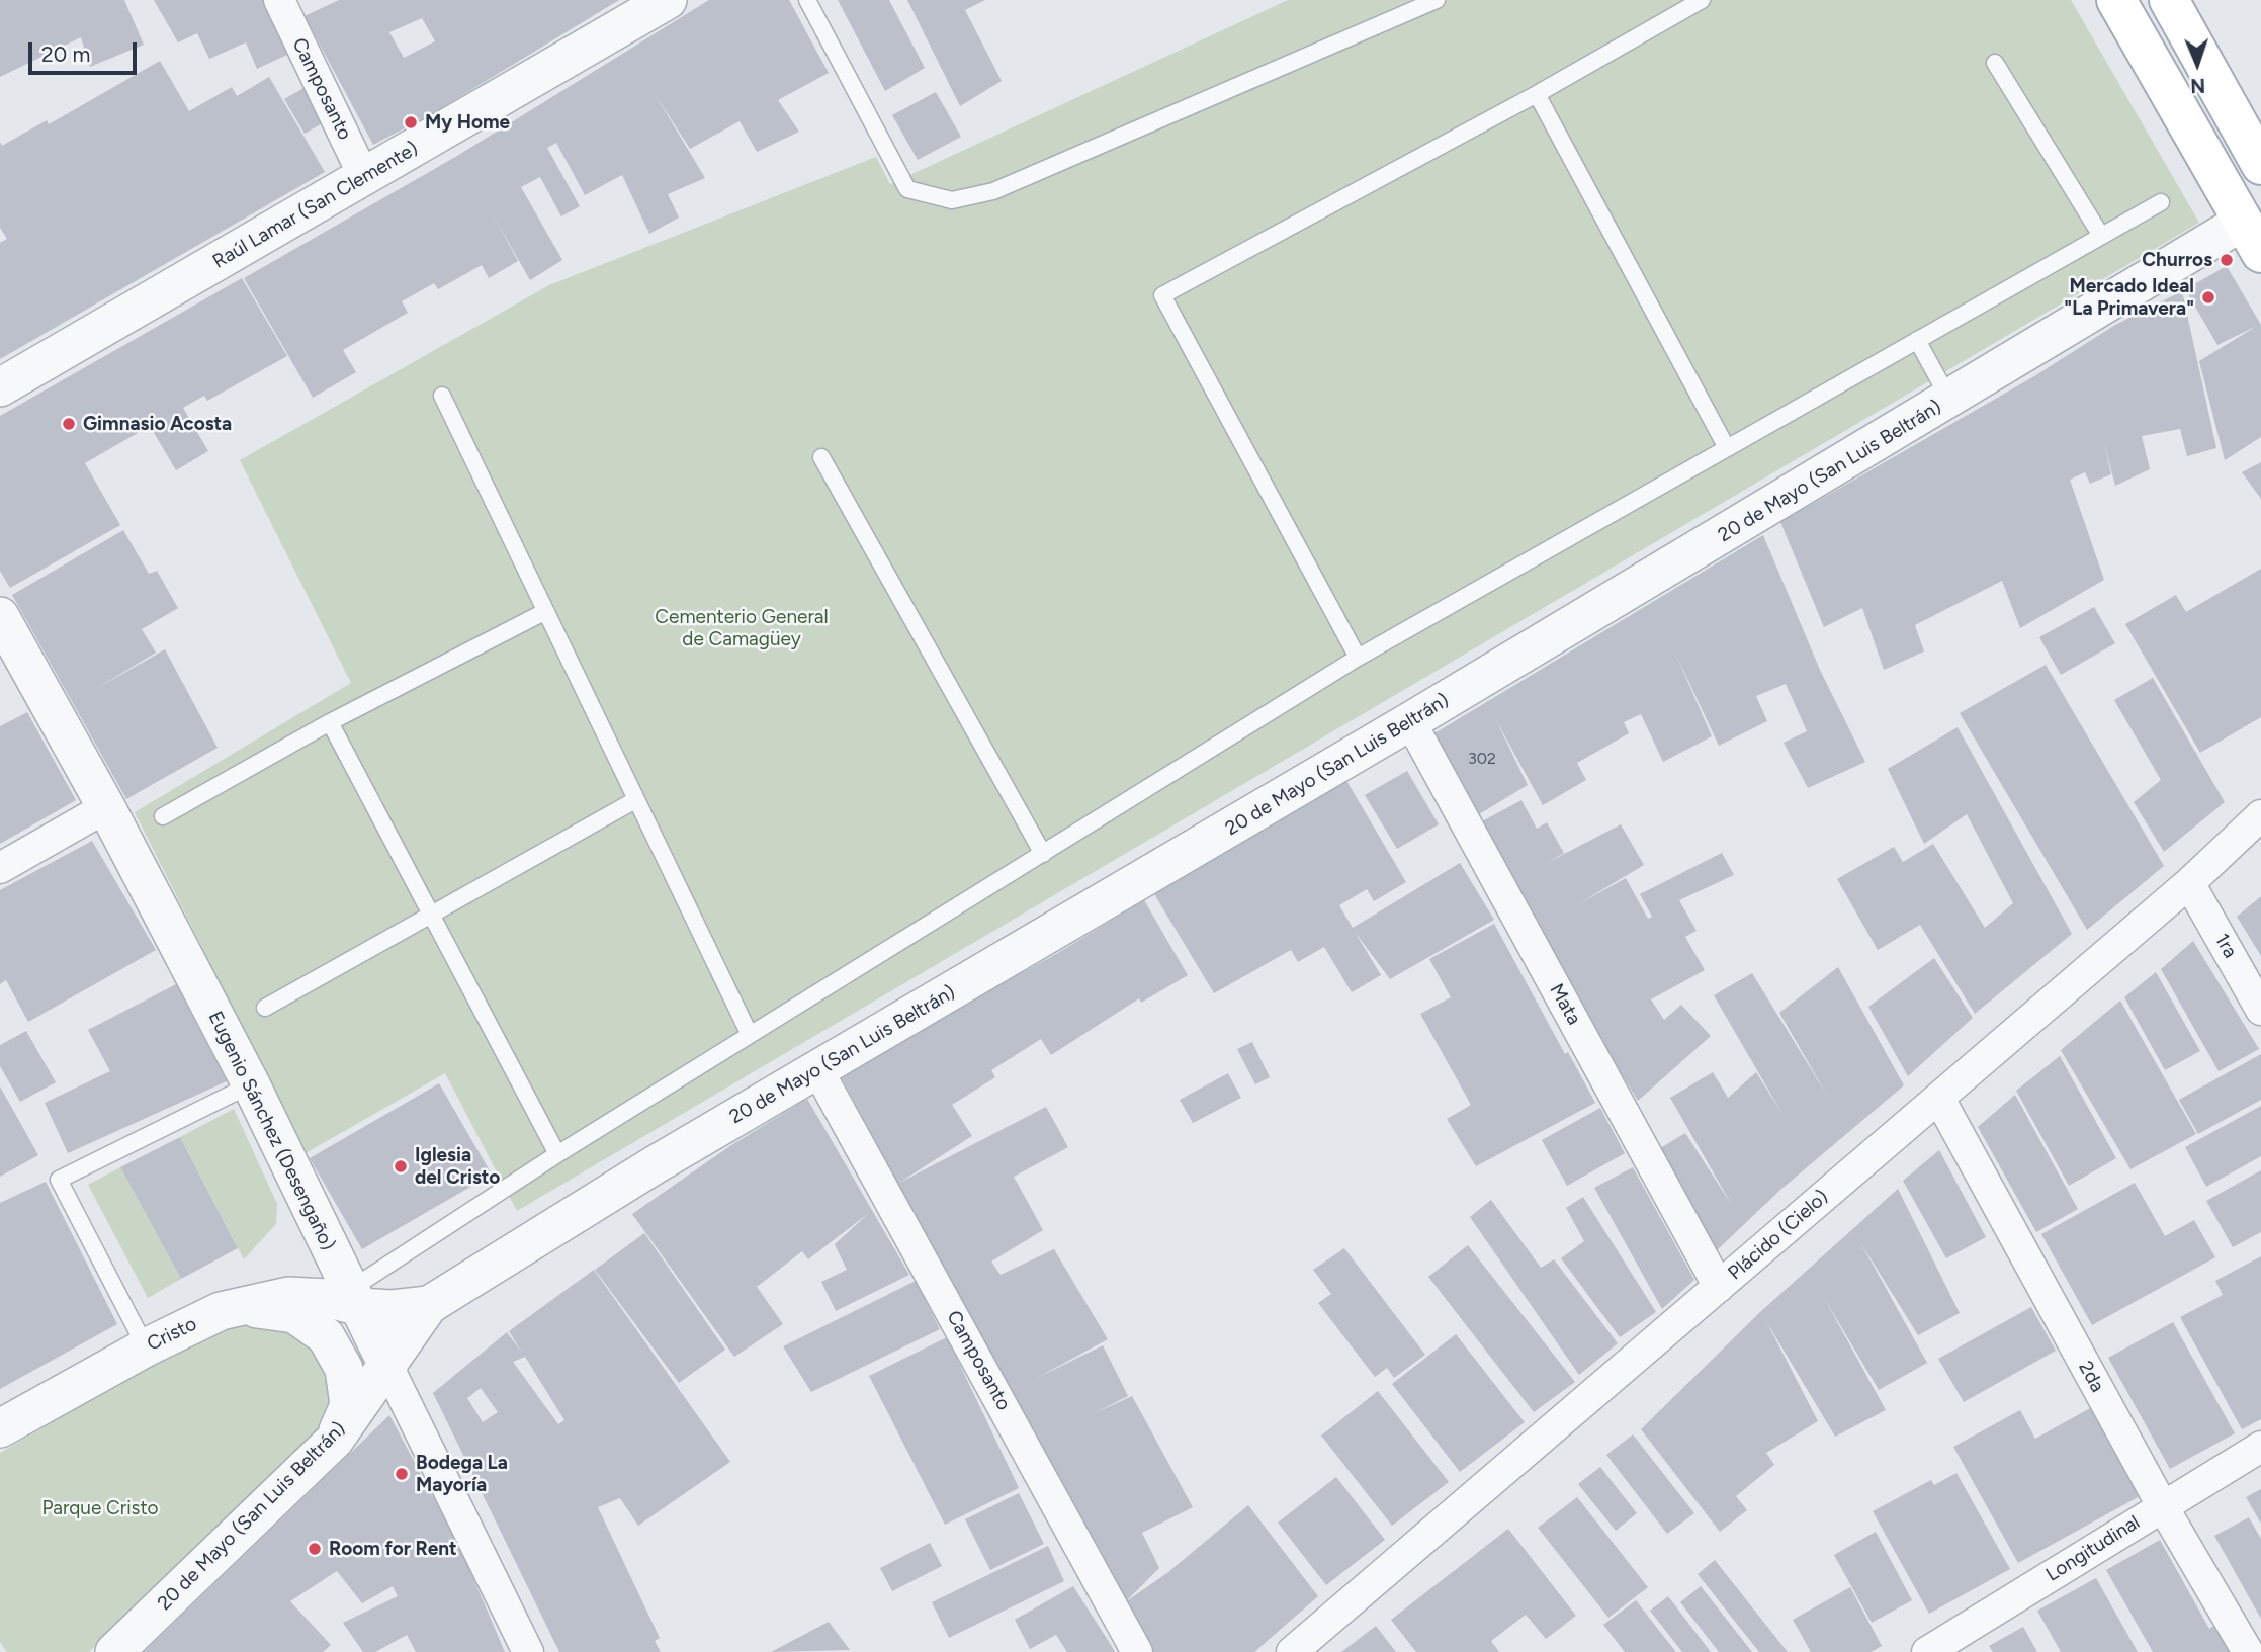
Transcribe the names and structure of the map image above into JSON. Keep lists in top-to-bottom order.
{
  "streets": {
    "street": [
      "Camposanto",
      "Raúl Lamar (San Clemente)",
      "20 de Mayo (San Luis Beltrán)",
      "1ra",
      "Mata",
      "Eugenio Sánchez (Desengaño)",
      "Plácido (Cielo)",
      "Cristo",
      "2da",
      "Longitudinal"
    ]
  },
  "crossings": [
    ["Camposanto", "Raúl Lamar (San Clemente)"],
    ["Camposanto", "20 de Mayo (San Luis Beltrán)"],
    ["20 de Mayo (San Luis Beltrán)", "Mata"],
    ["20 de Mayo (San Luis Beltrán)", "Eugenio Sánchez (Desengaño)"],
    ["20 de Mayo (San Luis Beltrán)", "Cristo"],
    ["1ra", "Plácido (Cielo)"],
    ["Mata", "Plácido (Cielo)"],
    ["Eugenio Sánchez (Desengaño)", "Cristo"],
    ["Plácido (Cielo)", "2da"],
    ["2da", "Longitudinal"]
  ],
  "parks": ["Cementerio General de Camagüey", "Parque Cristo"],
  "places": [
    "My Home",
    "Churros",
    "Mercado Ideal \"La Primavera\"",
    "Gimnasio Acosta",
    "Iglesia del Cristo",
    "Bodega La Mayoría",
    "Room for Rent"
  ],
  "house_numbers": ["302"],
  "scale_bar": "20 m",
  "north": "bottom"
}
